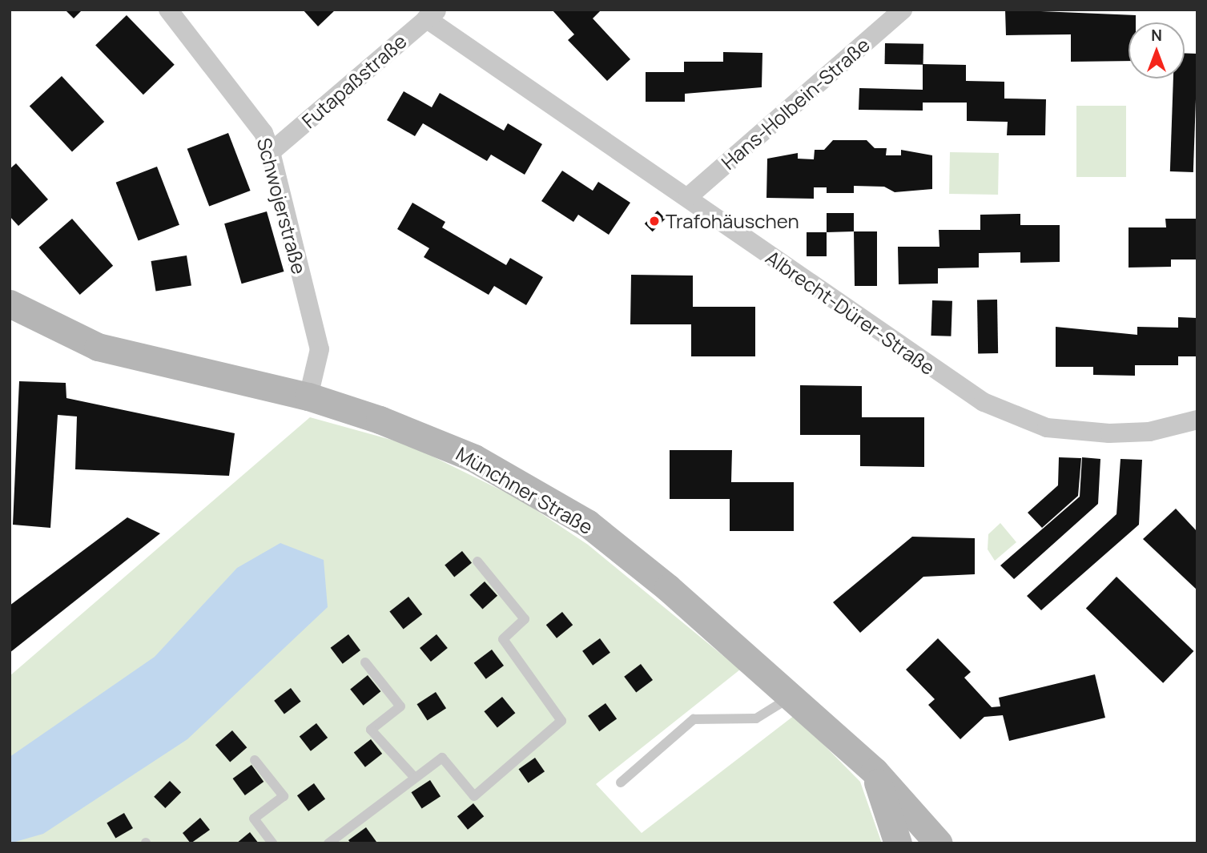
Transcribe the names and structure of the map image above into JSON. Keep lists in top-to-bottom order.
{
  "streets": {
    "main road": ["Münchner Straße"],
    "street": [
      "Futapaßstraße",
      "Hans-Holbein-Straße",
      "Schwojerstraße",
      "Albrecht-Dürer-Straße"
    ]
  },
  "crossings": [
    ["Futapaßstraße", "Schwojerstraße"],
    ["Futapaßstraße", "Albrecht-Dürer-Straße"],
    ["Hans-Holbein-Straße", "Albrecht-Dürer-Straße"],
    ["Schwojerstraße", "Münchner Straße"]
  ],
  "places": ["Trafohäuschen"],
  "north": "top"
}
